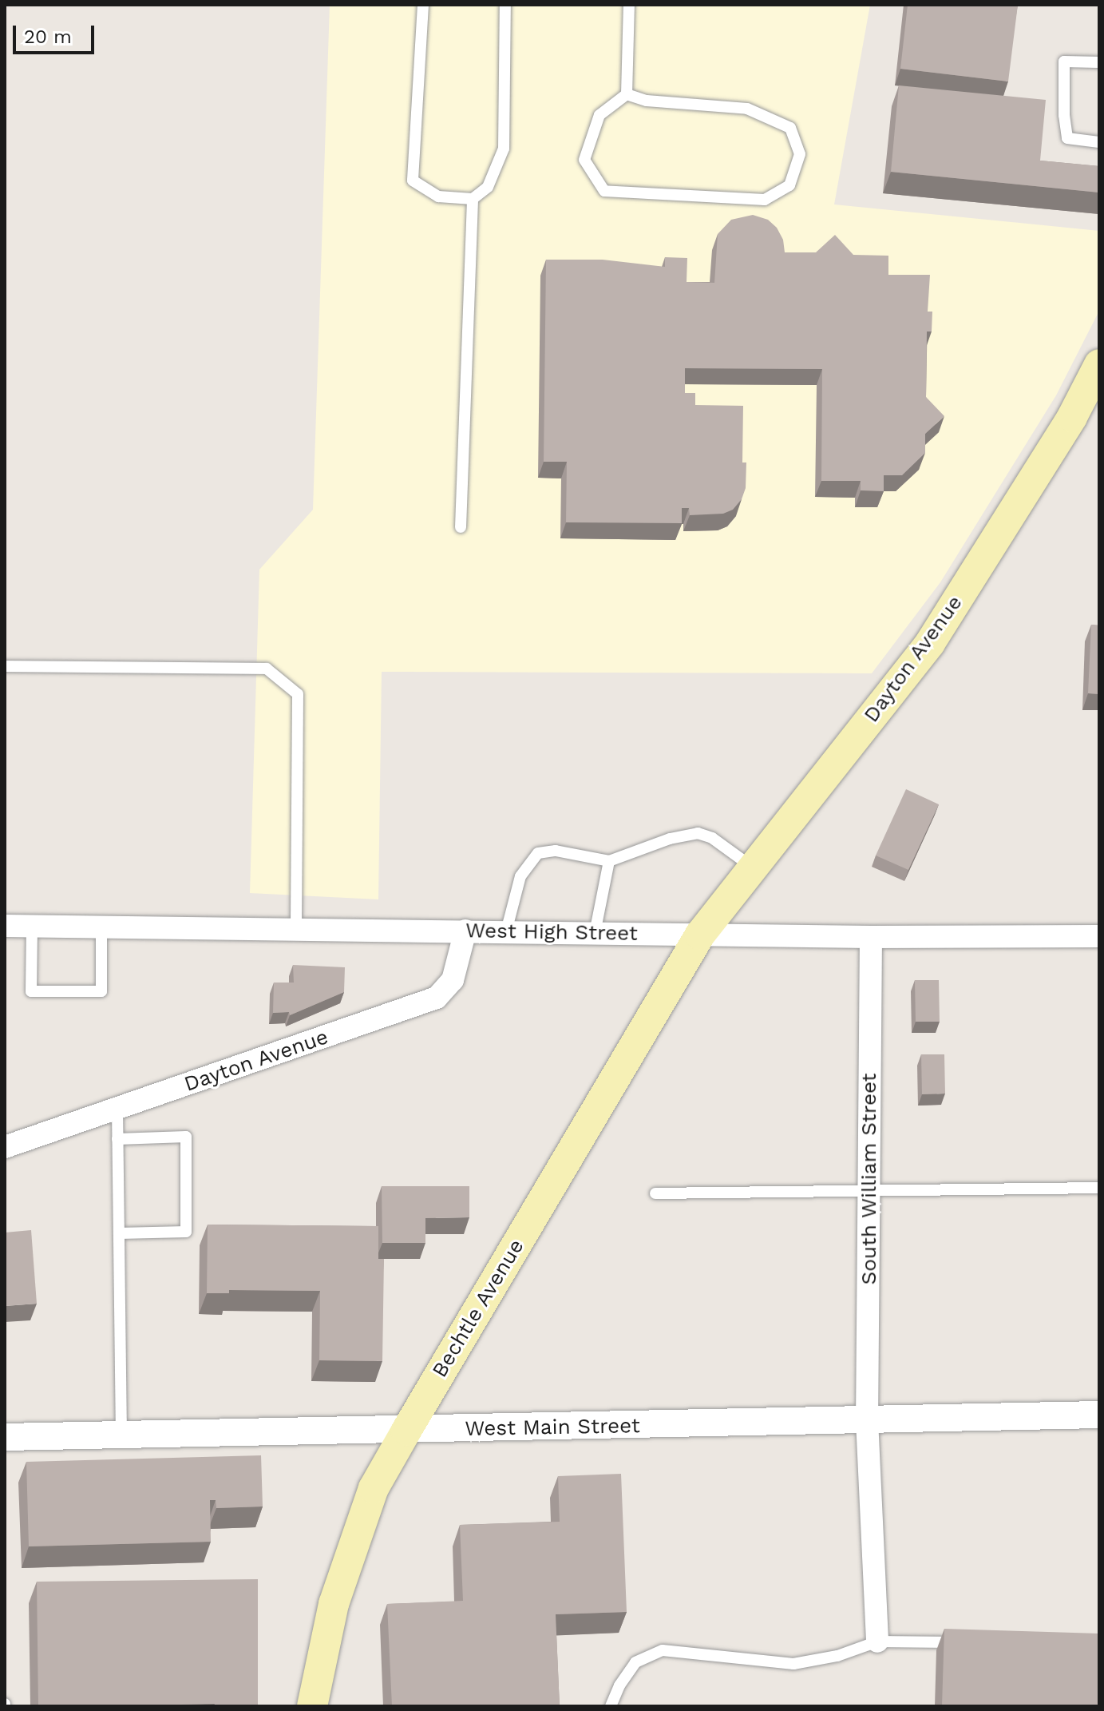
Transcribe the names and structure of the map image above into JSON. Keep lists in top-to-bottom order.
{
  "streets": {
    "main road": ["Dayton Avenue", "Bechtle Avenue"],
    "street": ["West High Street", "South William Street", "West Main Street"]
  },
  "crossings": [
    ["Dayton Avenue", "West High Street"],
    ["Dayton Avenue", "Bechtle Avenue"],
    ["West High Street", "South William Street"],
    ["West High Street", "Bechtle Avenue"],
    ["South William Street", "West Main Street"],
    ["Bechtle Avenue", "West Main Street"]
  ],
  "scale_bar": "20 m"
}
